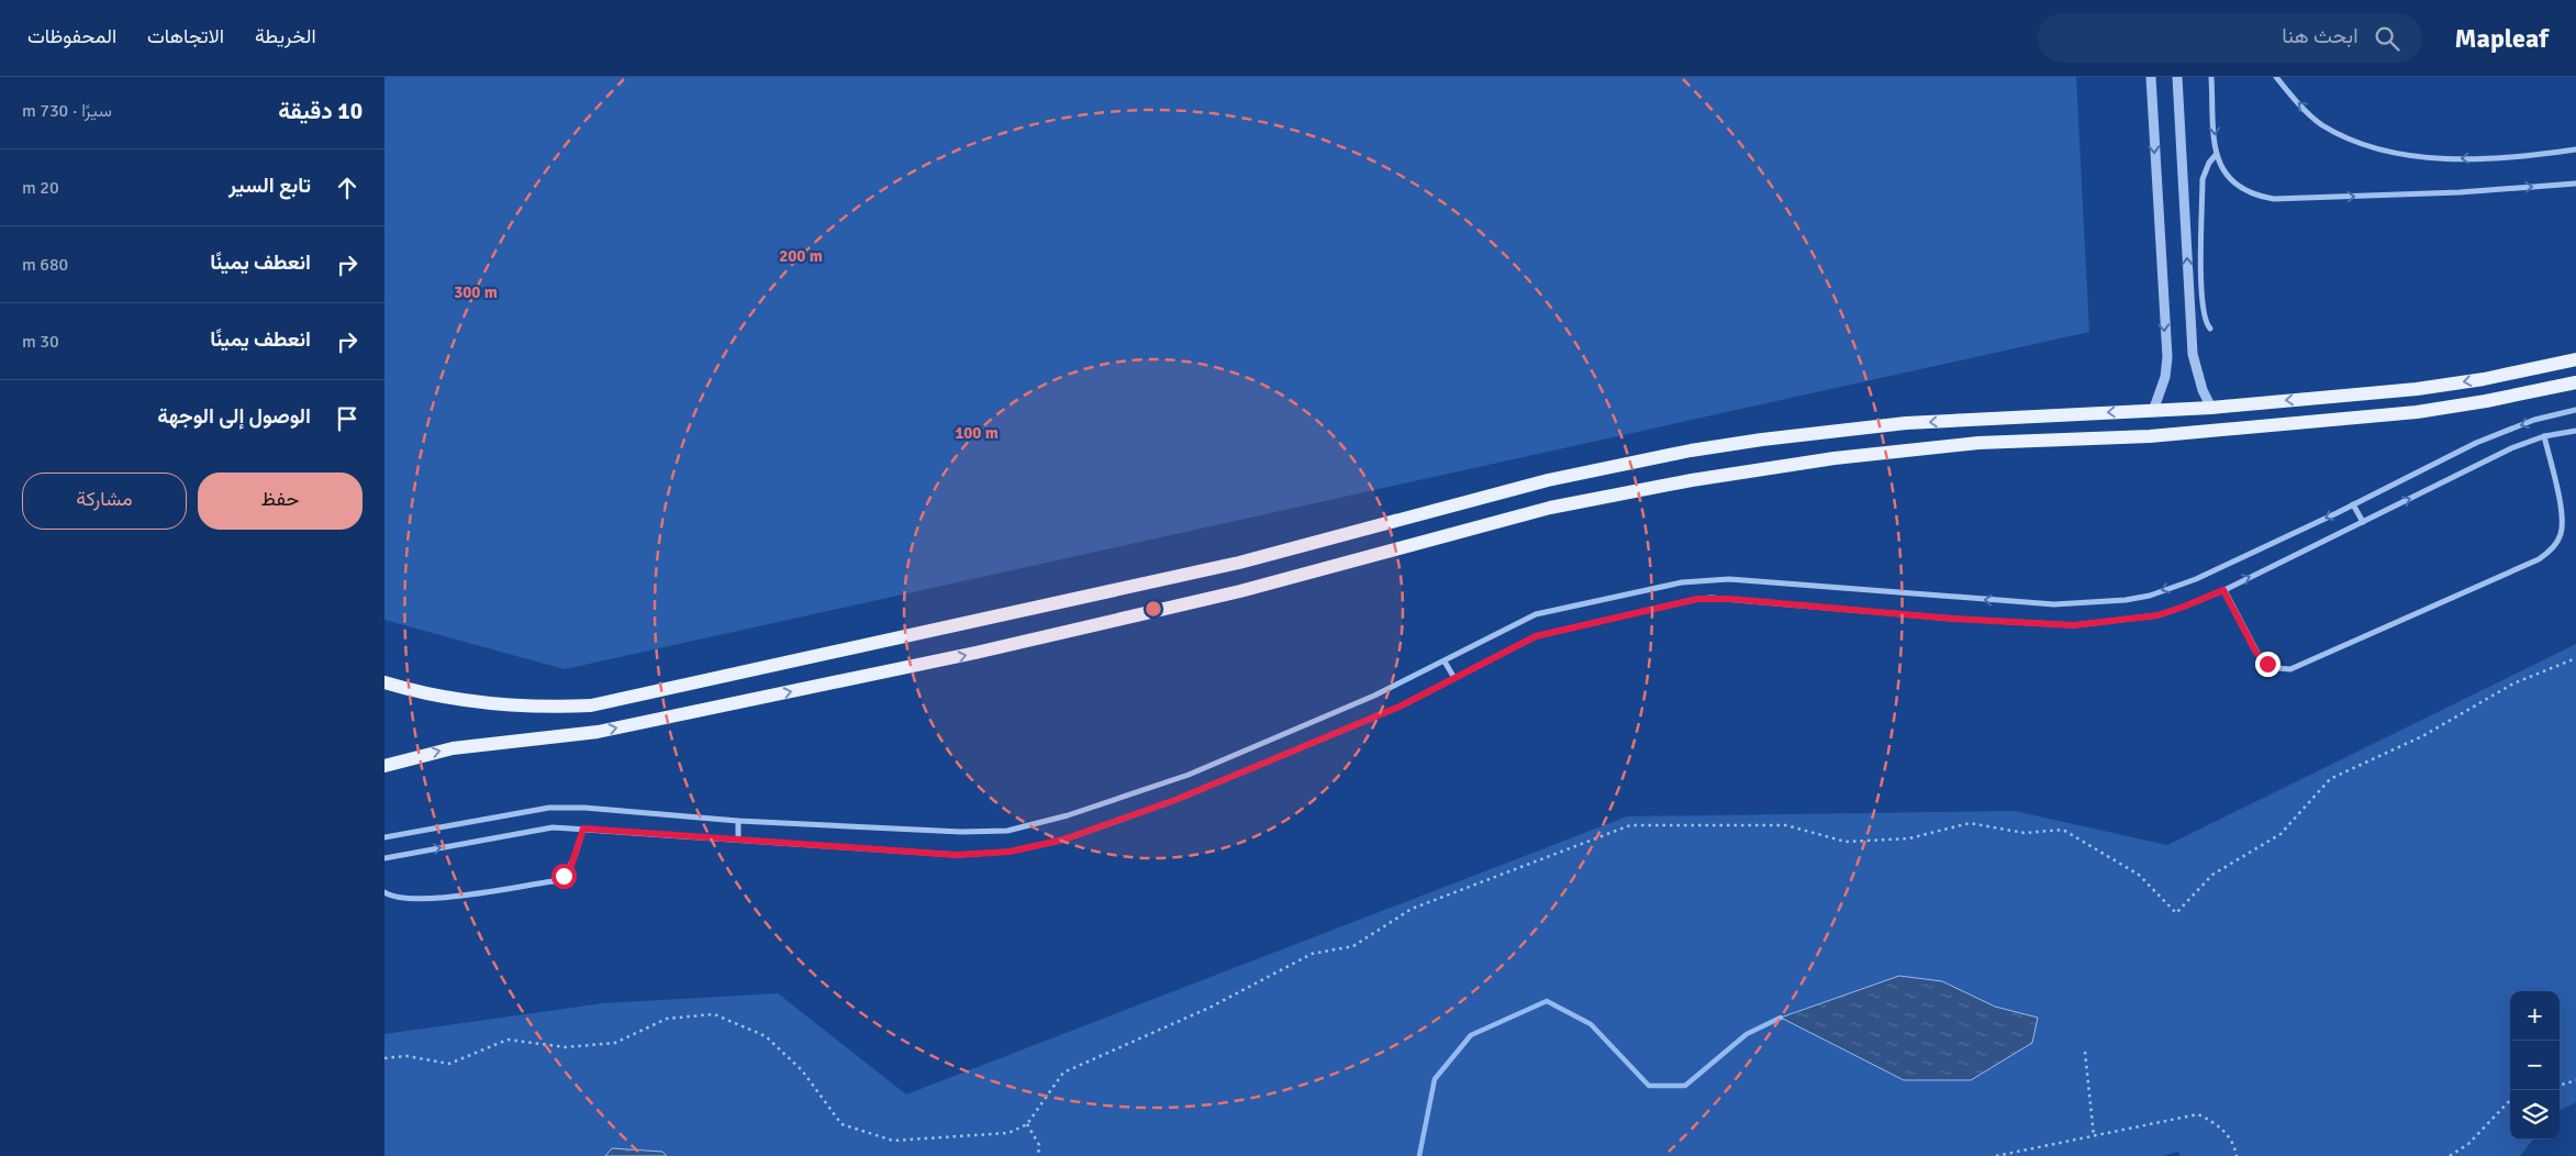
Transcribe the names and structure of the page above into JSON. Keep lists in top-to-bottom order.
{
  "page": {
    "header": "Mapleaf",
    "search": "ابحث هنا",
    "nav": ["الخريطة", "الاتجاهات", "المحفوظات"],
    "heading": ["10 دقيقة", "سيرًا · 730 m"],
    "list": [
      ["تابع السير", "20 m"],
      ["انعطف يمينًا", "680 m"],
      ["انعطف يمينًا", "30 m"],
      "الوصول إلى الوجهة"
    ],
    "buttons": ["حفظ", "مشاركة"],
    "map_buttons": ["+", "−"]
  },
  "rings": ["200 m", "300 m", "100 m"]
}
